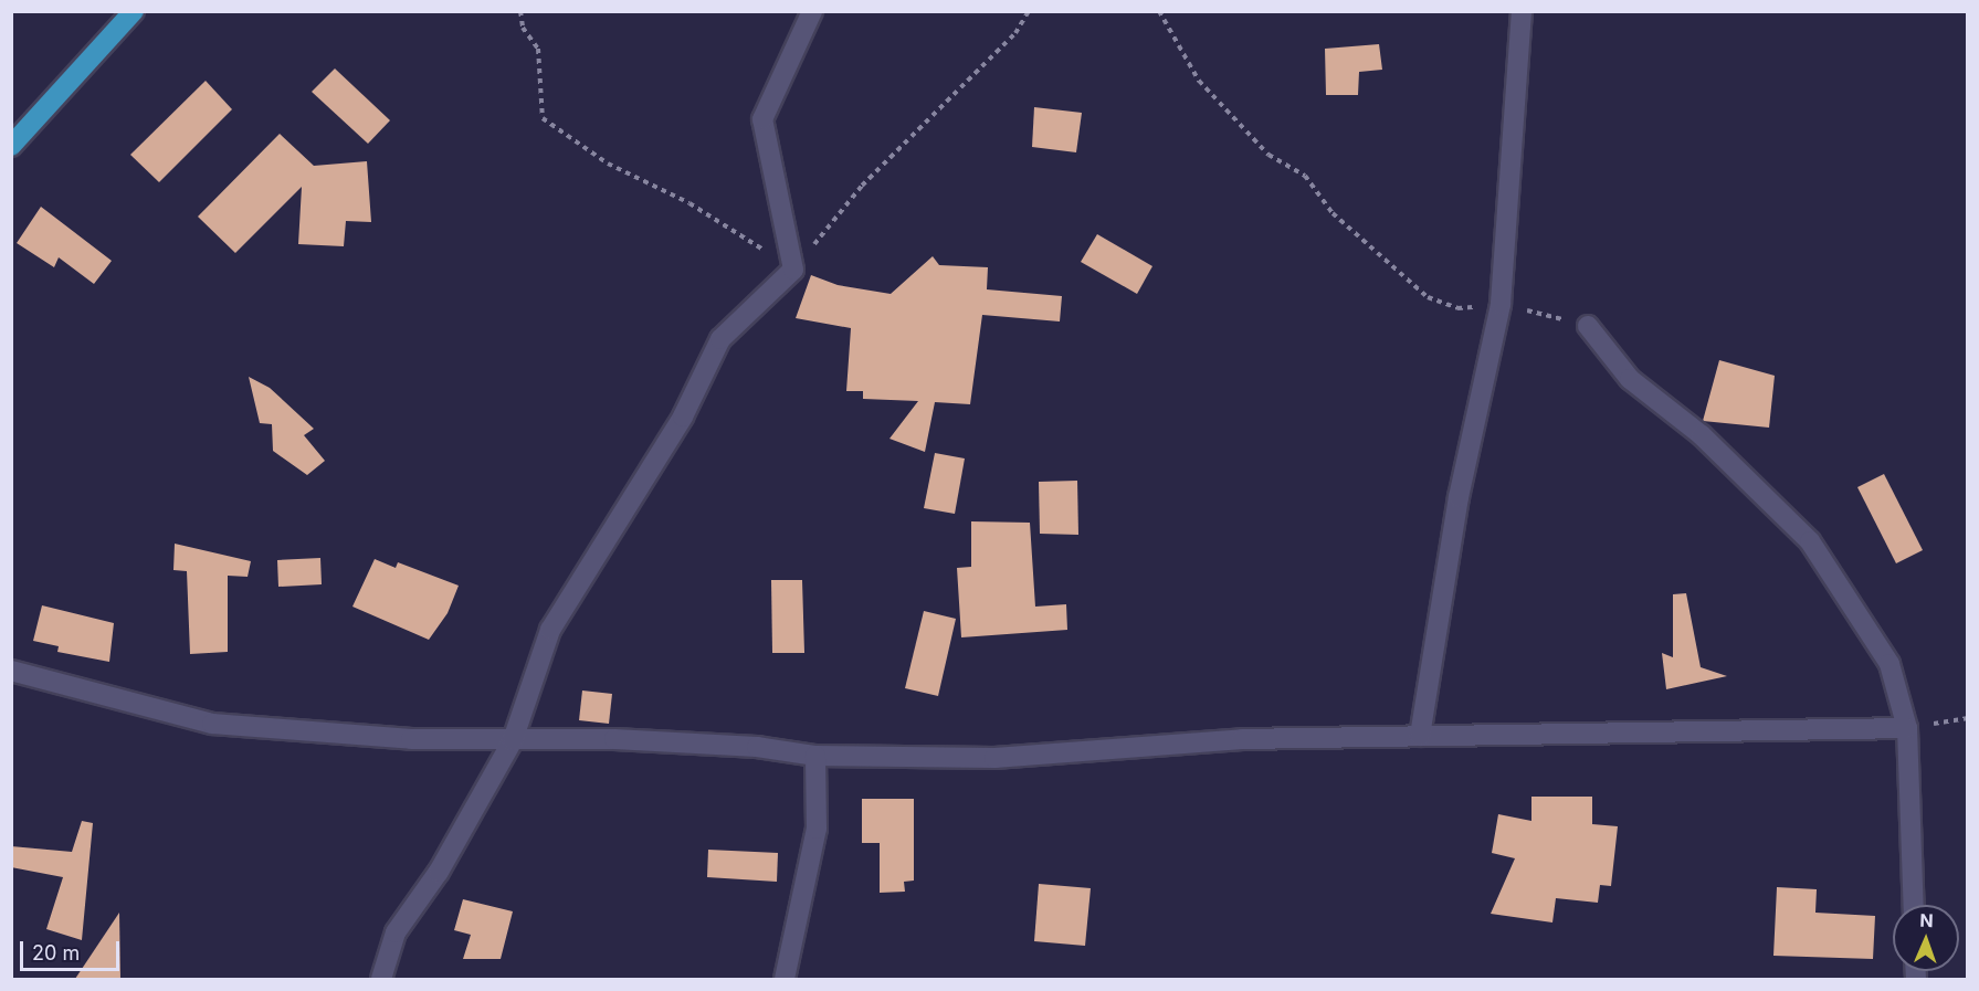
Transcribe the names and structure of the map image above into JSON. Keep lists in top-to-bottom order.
{
  "scale_bar": "20 m",
  "north": "top"
}
